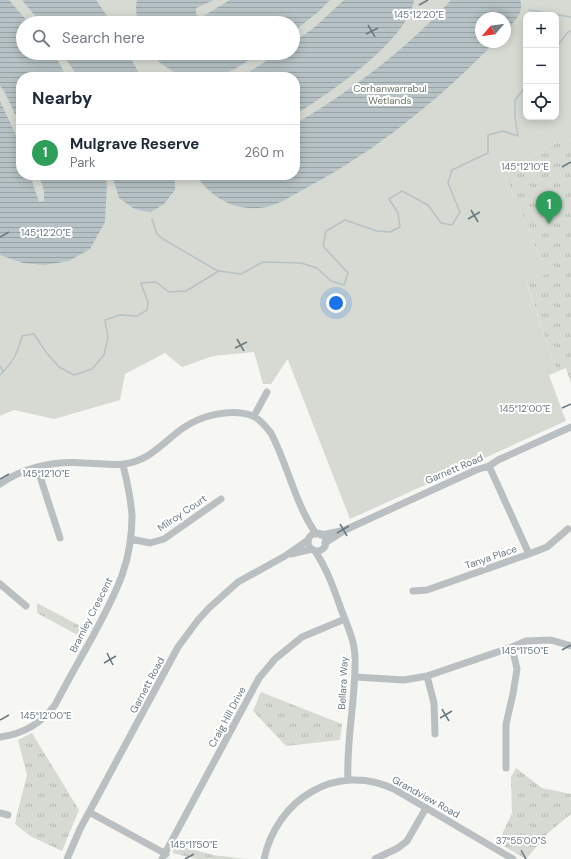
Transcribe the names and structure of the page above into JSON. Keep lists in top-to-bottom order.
{
  "streets": {
    "street": [
      "Garnett Road",
      "Milroy Court",
      "Tanya Place",
      "Bramley Crescent",
      "Bellara Way",
      "Craig Hill Drive",
      "Grandview Road"
    ]
  },
  "crossings": [
    ["Garnett Road", "Tanya Place"],
    ["Garnett Road", "Bellara Way"],
    ["Milroy Court", "Bramley Crescent"],
    ["Bellara Way", "Craig Hill Drive"],
    ["Bellara Way", "Grandview Road"]
  ],
  "parks": ["Corhanwarrabul Wetlands"],
  "north": "bottom left",
  "page": {
    "map_buttons": ["+", "−"],
    "search": "Search here",
    "heading": "Nearby",
    "list": [
      {
        "mark": "1",
        "name": "Mulgrave Reserve",
        "note": "Park",
        "value": "260 m"
      }
    ],
    "pins": "1"
  },
  "coordinates": [
    "145°12'20\"E",
    "145°12'10\"E",
    "145°12'00\"E",
    "145°11'50\"E",
    "37°55'00\"S"
  ]
}
